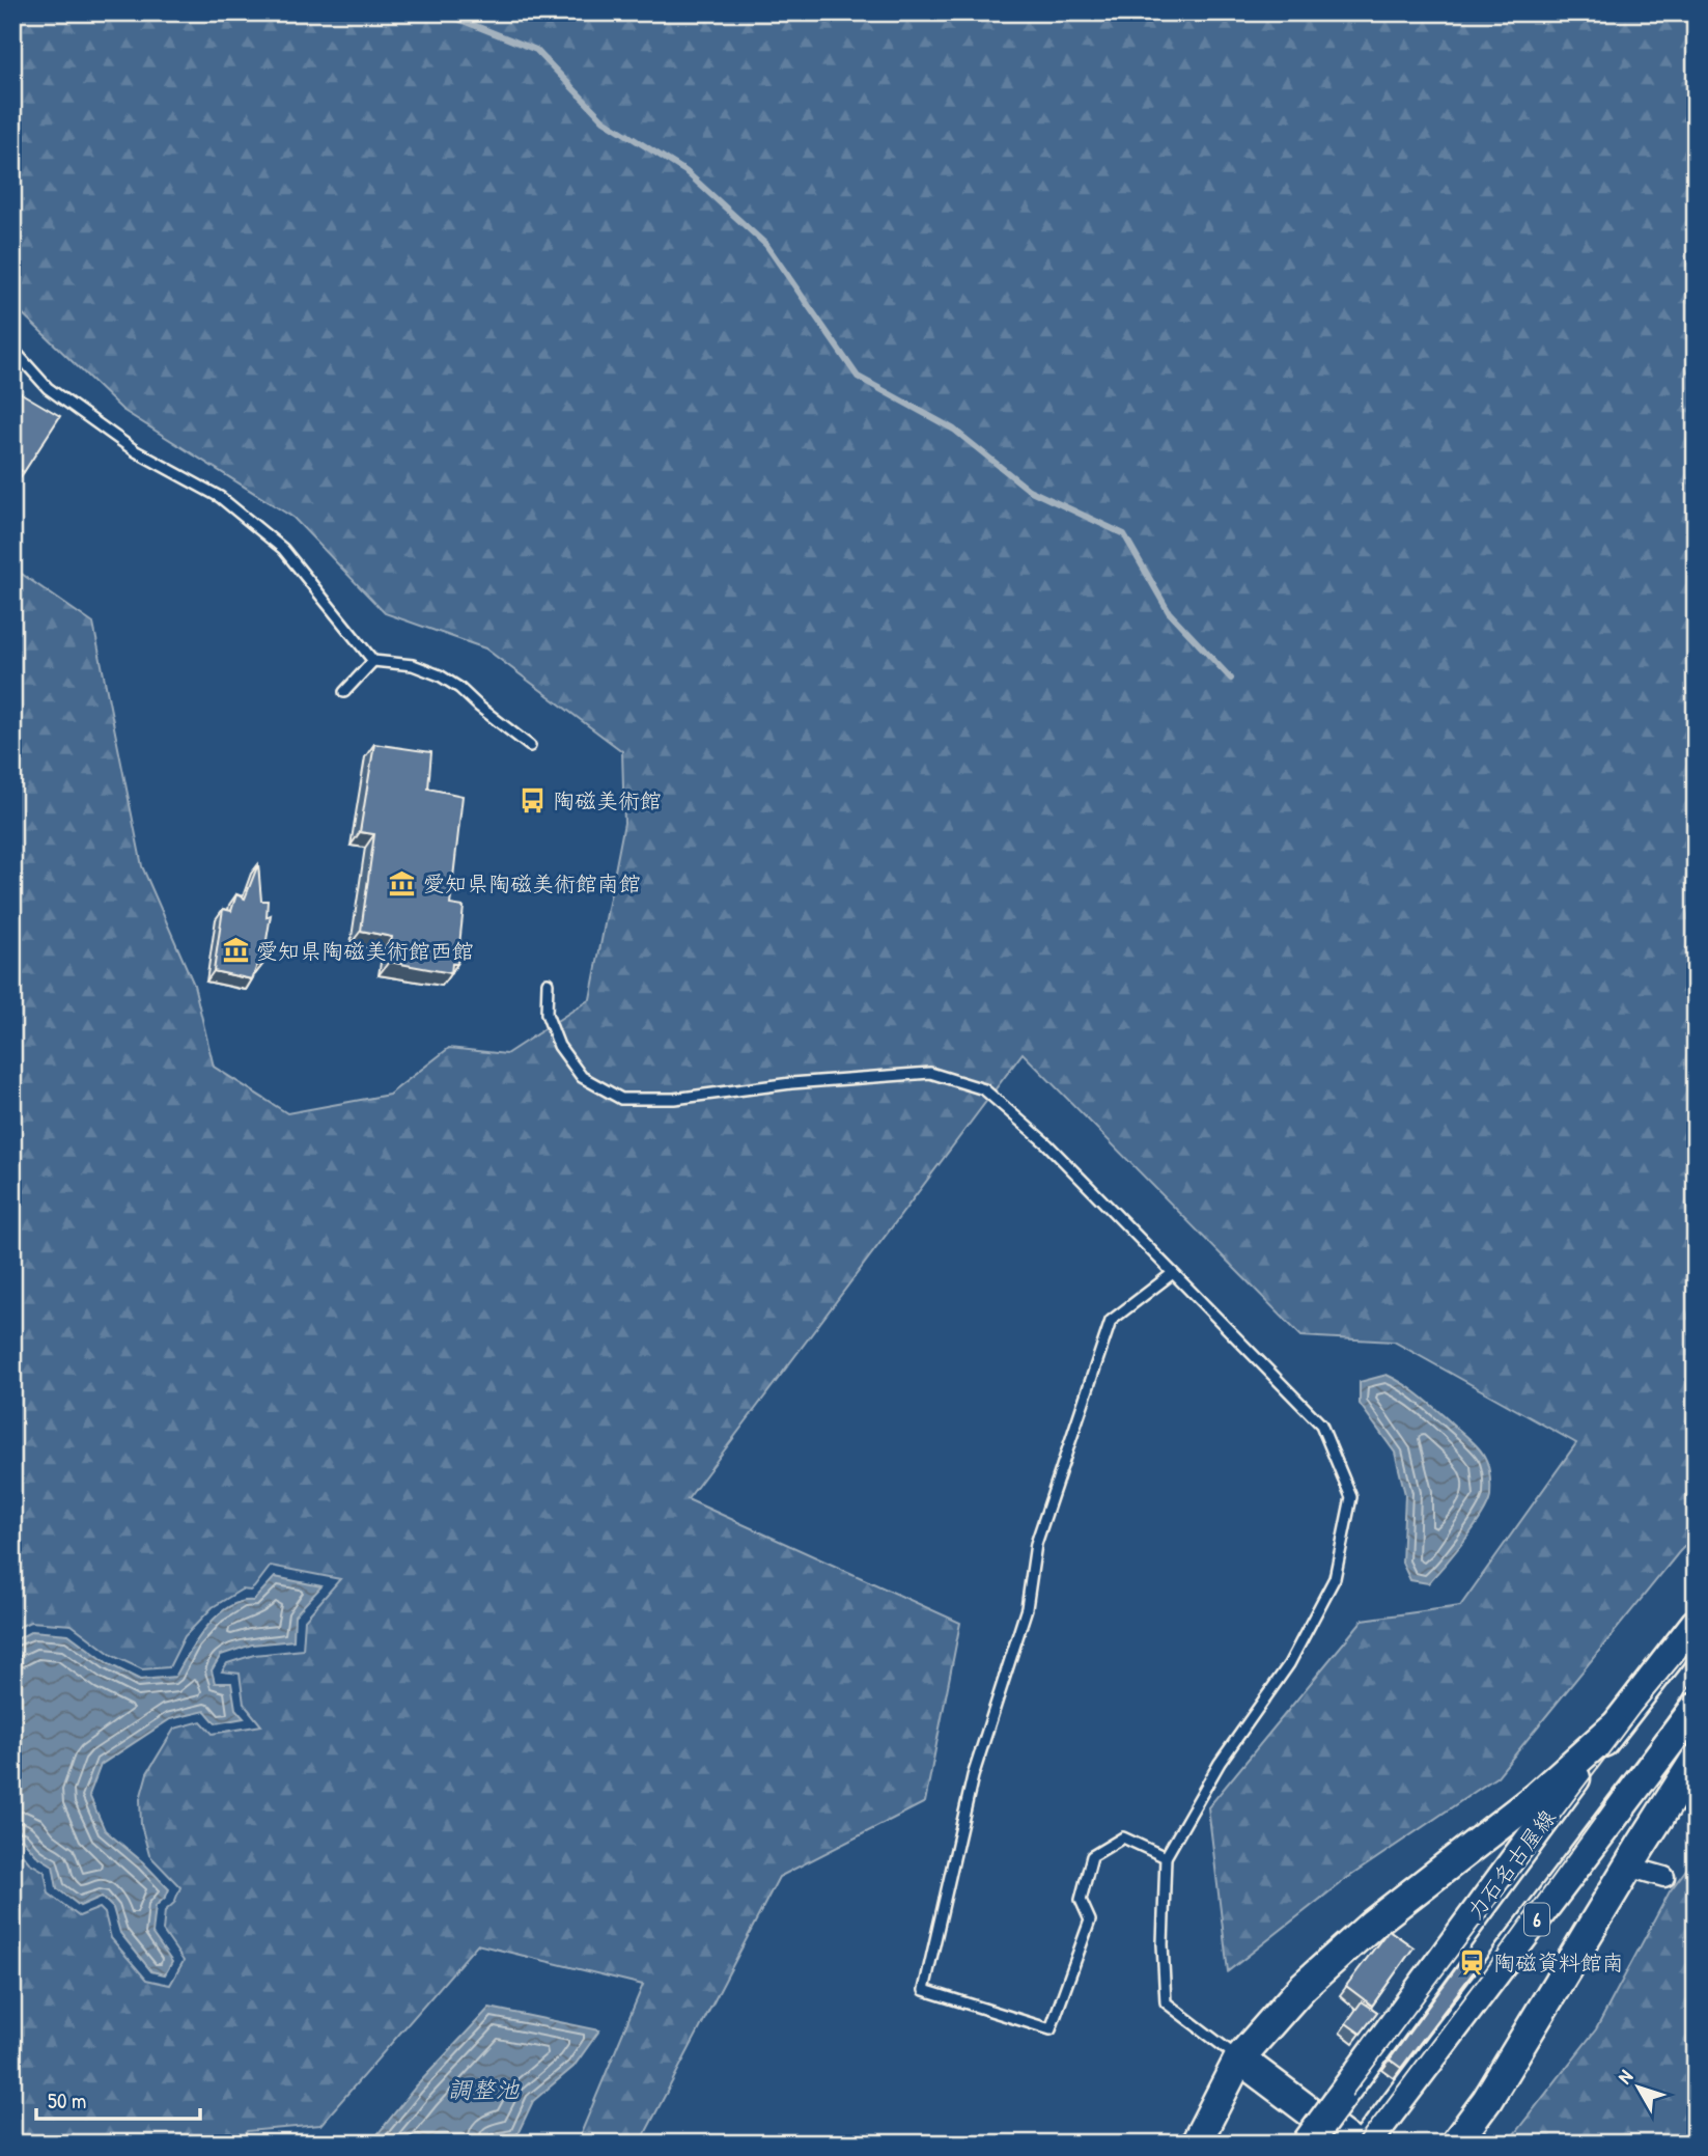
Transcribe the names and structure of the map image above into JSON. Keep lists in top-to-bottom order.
{
  "streets": {
    "main road": ["力石名古屋線", "6"]
  },
  "water": ["調整池"],
  "places": {
    "bus stop": ["陶磁美術館"],
    "museum": ["愛知県陶磁美術館南館", "愛知県陶磁美術館西館"],
    "station": ["陶磁資料館南"]
  },
  "scale_bar": "50 m",
  "north": "top left"
}
